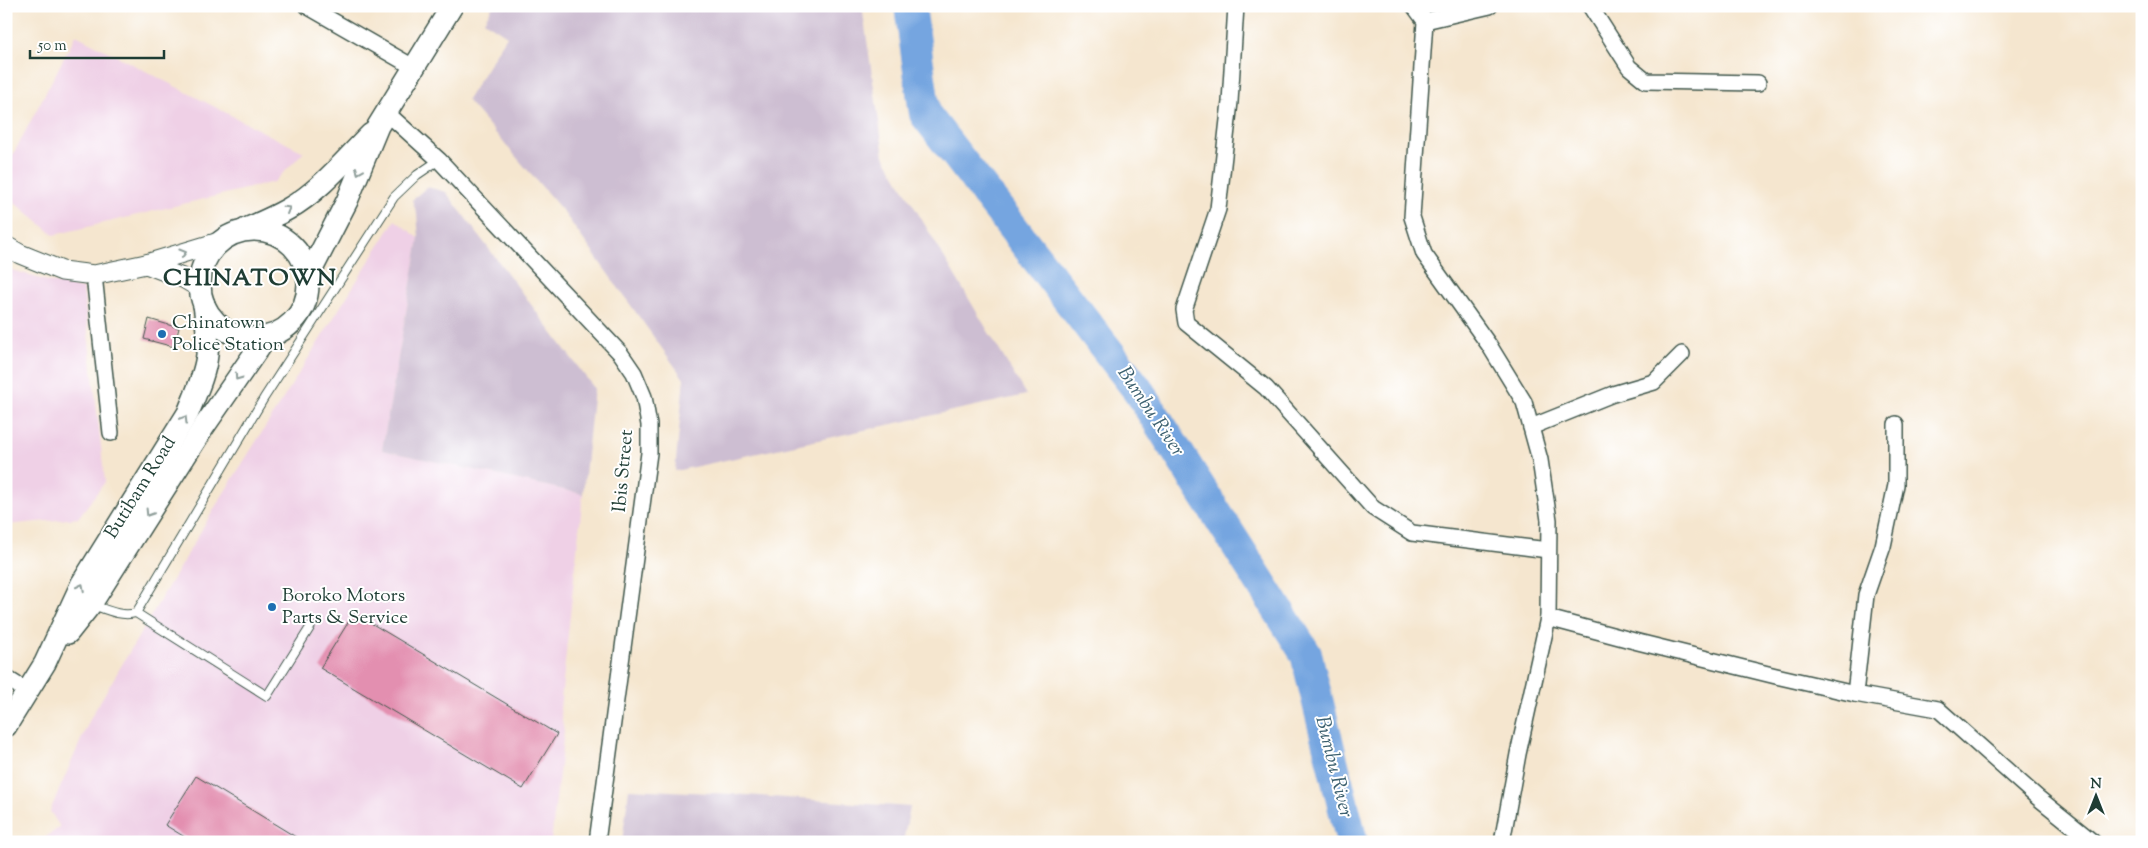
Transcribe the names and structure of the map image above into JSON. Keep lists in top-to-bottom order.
{
  "streets": {
    "main road": ["Butibam Road"],
    "street": ["Ibis Street"]
  },
  "districts": ["CHINATOWN"],
  "water": ["Bumbu River"],
  "places": ["Chinatown Police Station", "Boroko Motors Parts & Service"],
  "scale_bar": "50 m",
  "north": "top"
}
